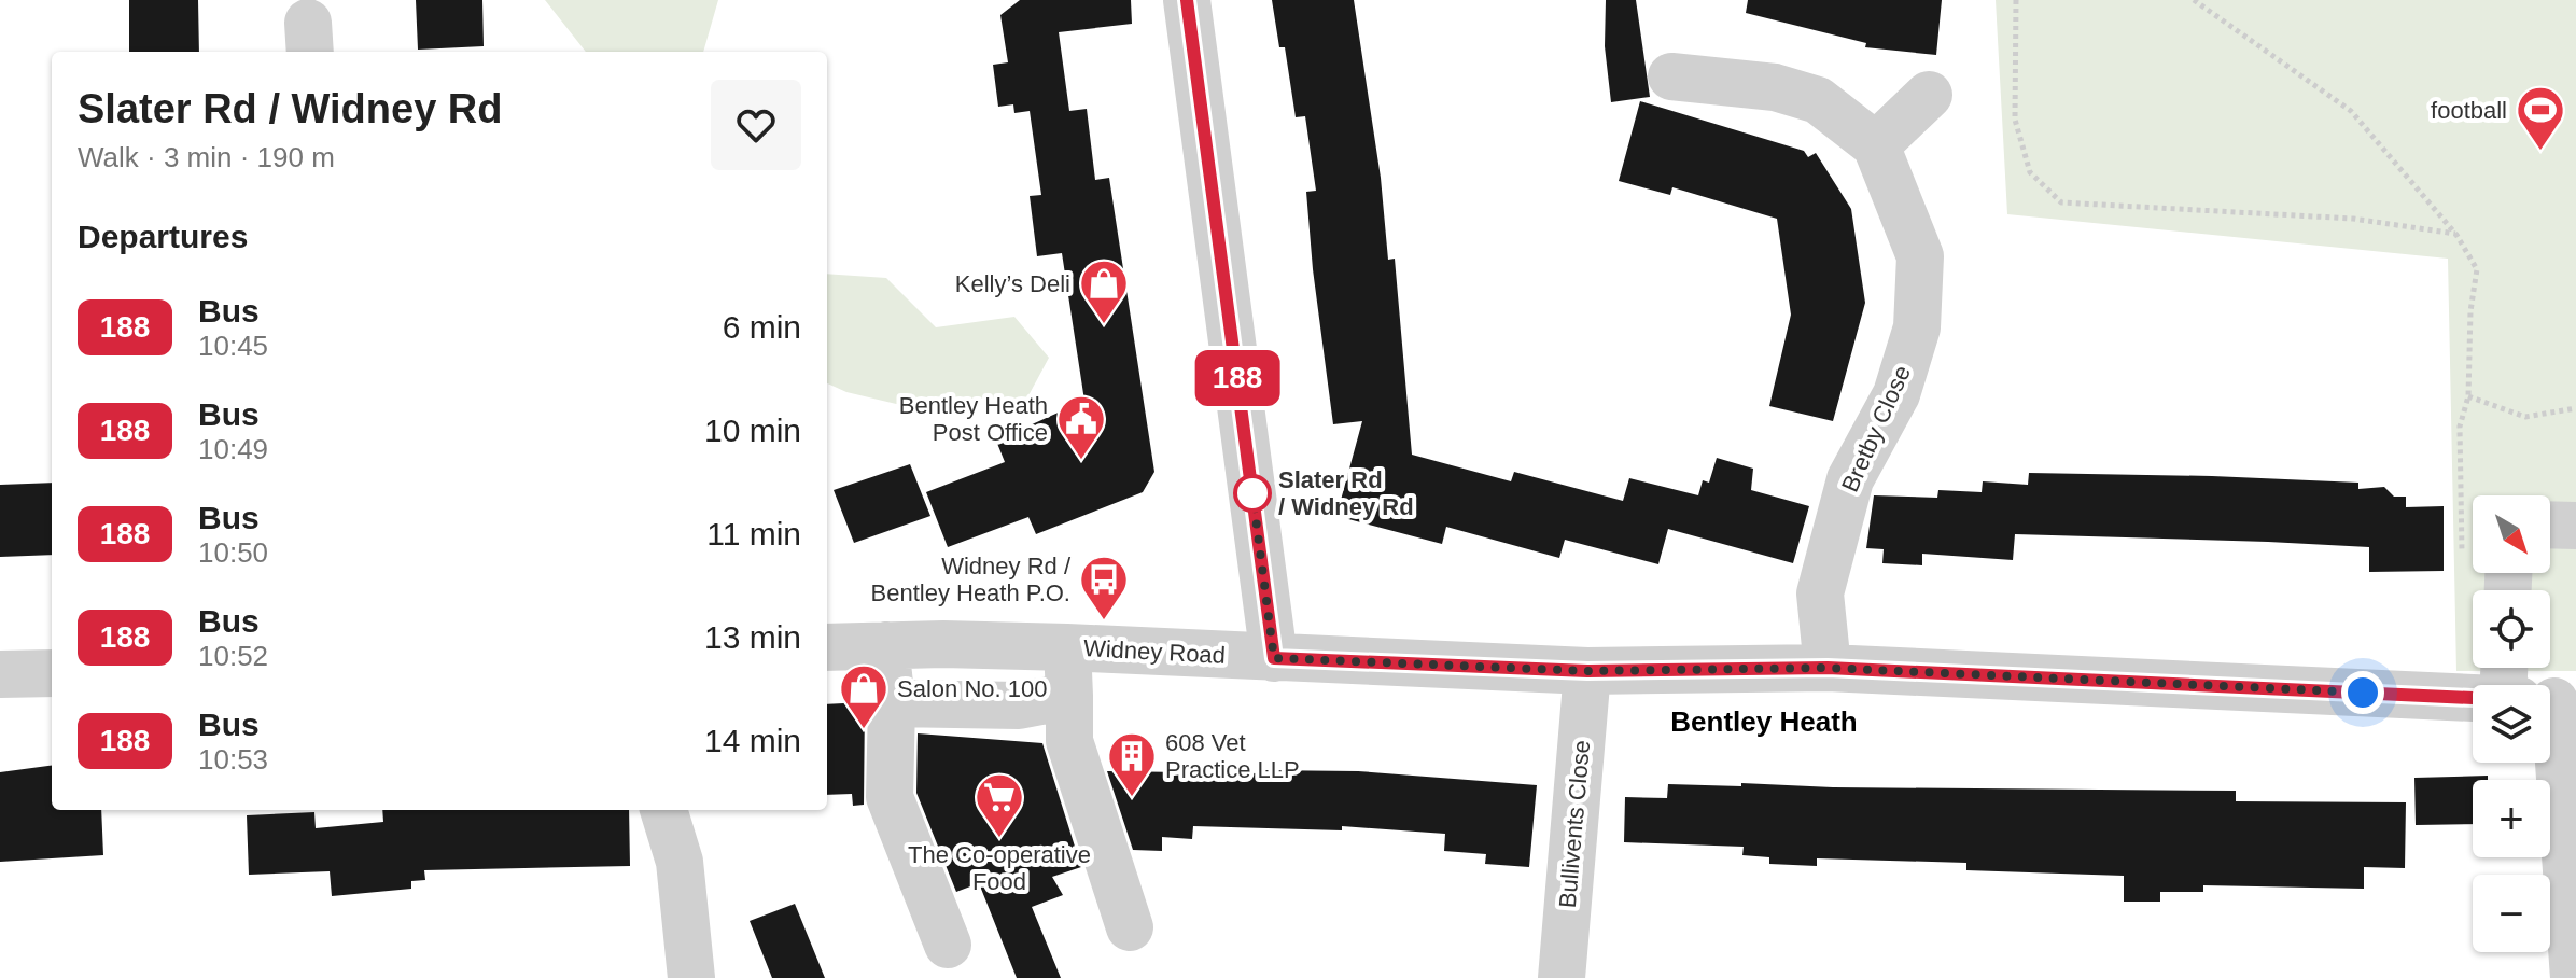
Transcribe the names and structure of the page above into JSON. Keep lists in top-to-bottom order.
{
  "streets": {
    "street": ["Bretby Close", "Widney Road", "Bullivents Close"]
  },
  "crossings": [
    ["Bretby Close", "Widney Road"],
    ["Widney Road", "Bullivents Close"]
  ],
  "districts": ["Bentley Heath"],
  "places": {
    "sports": ["football"],
    "shop": ["Kelly’s Deli", "Salon No. 100"],
    "public building": ["Bentley Heath Post Office"],
    "other": ["Slater Rd / Widney Rd"],
    "bus stop": ["Widney Rd / Bentley Heath P.O."],
    "building": ["608 Vet Practice LLP"],
    "supermarket": ["The Co-operative Food"]
  },
  "lines": ["bus line 188"],
  "north": "bottom right",
  "page": {
    "on_map": "188",
    "heading": [
      ["Slater Rd / Widney Rd", "Walk · 3 min · 190 m"],
      "Departures"
    ],
    "list": [
      {
        "mark": "188",
        "name": "Bus",
        "note": "10:45",
        "value": "6 min"
      },
      {
        "mark": "188",
        "name": "Bus",
        "note": "10:49",
        "value": "10 min"
      },
      {
        "mark": "188",
        "name": "Bus",
        "note": "10:50",
        "value": "11 min"
      },
      {
        "mark": "188",
        "name": "Bus",
        "note": "10:52",
        "value": "13 min"
      },
      {
        "mark": "188",
        "name": "Bus",
        "note": "10:53",
        "value": "14 min"
      }
    ],
    "map_buttons": ["+", "−"]
  }
}
